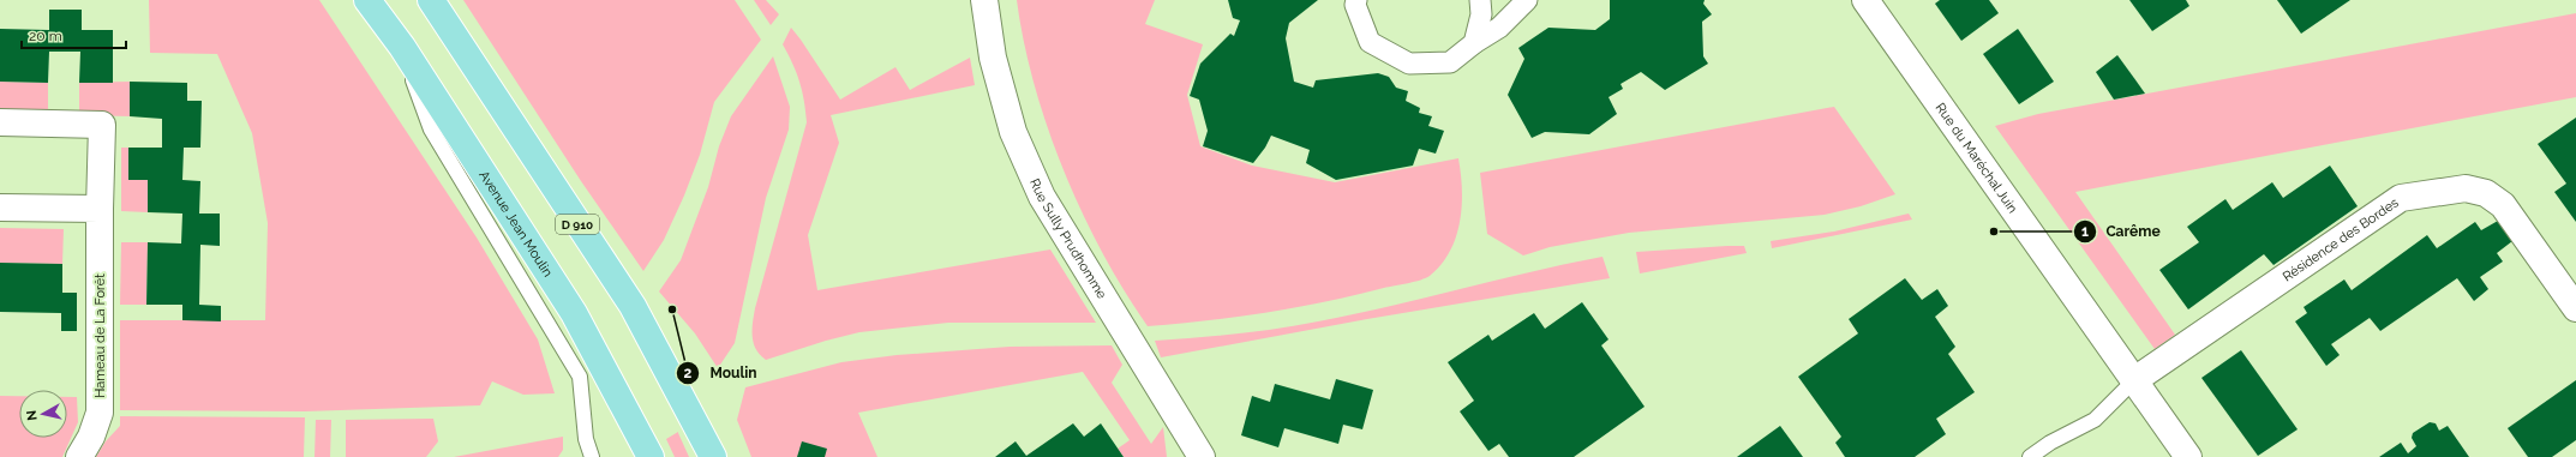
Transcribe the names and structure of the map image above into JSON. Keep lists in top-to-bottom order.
{
  "streets": {
    "main road": ["Avenue Jean Moulin", "D 910"],
    "street": [
      "Rue du Maréchal Juin",
      "Rue Sully Prudhomme",
      "Résidence des Bordes",
      "Hameau de La Forêt"
    ]
  },
  "crossings": [
    ["Rue du Maréchal Juin", "Résidence des Bordes"]
  ],
  "places": ["Carême", "Moulin"],
  "scale_bar": "20 m",
  "north": "left"
}
